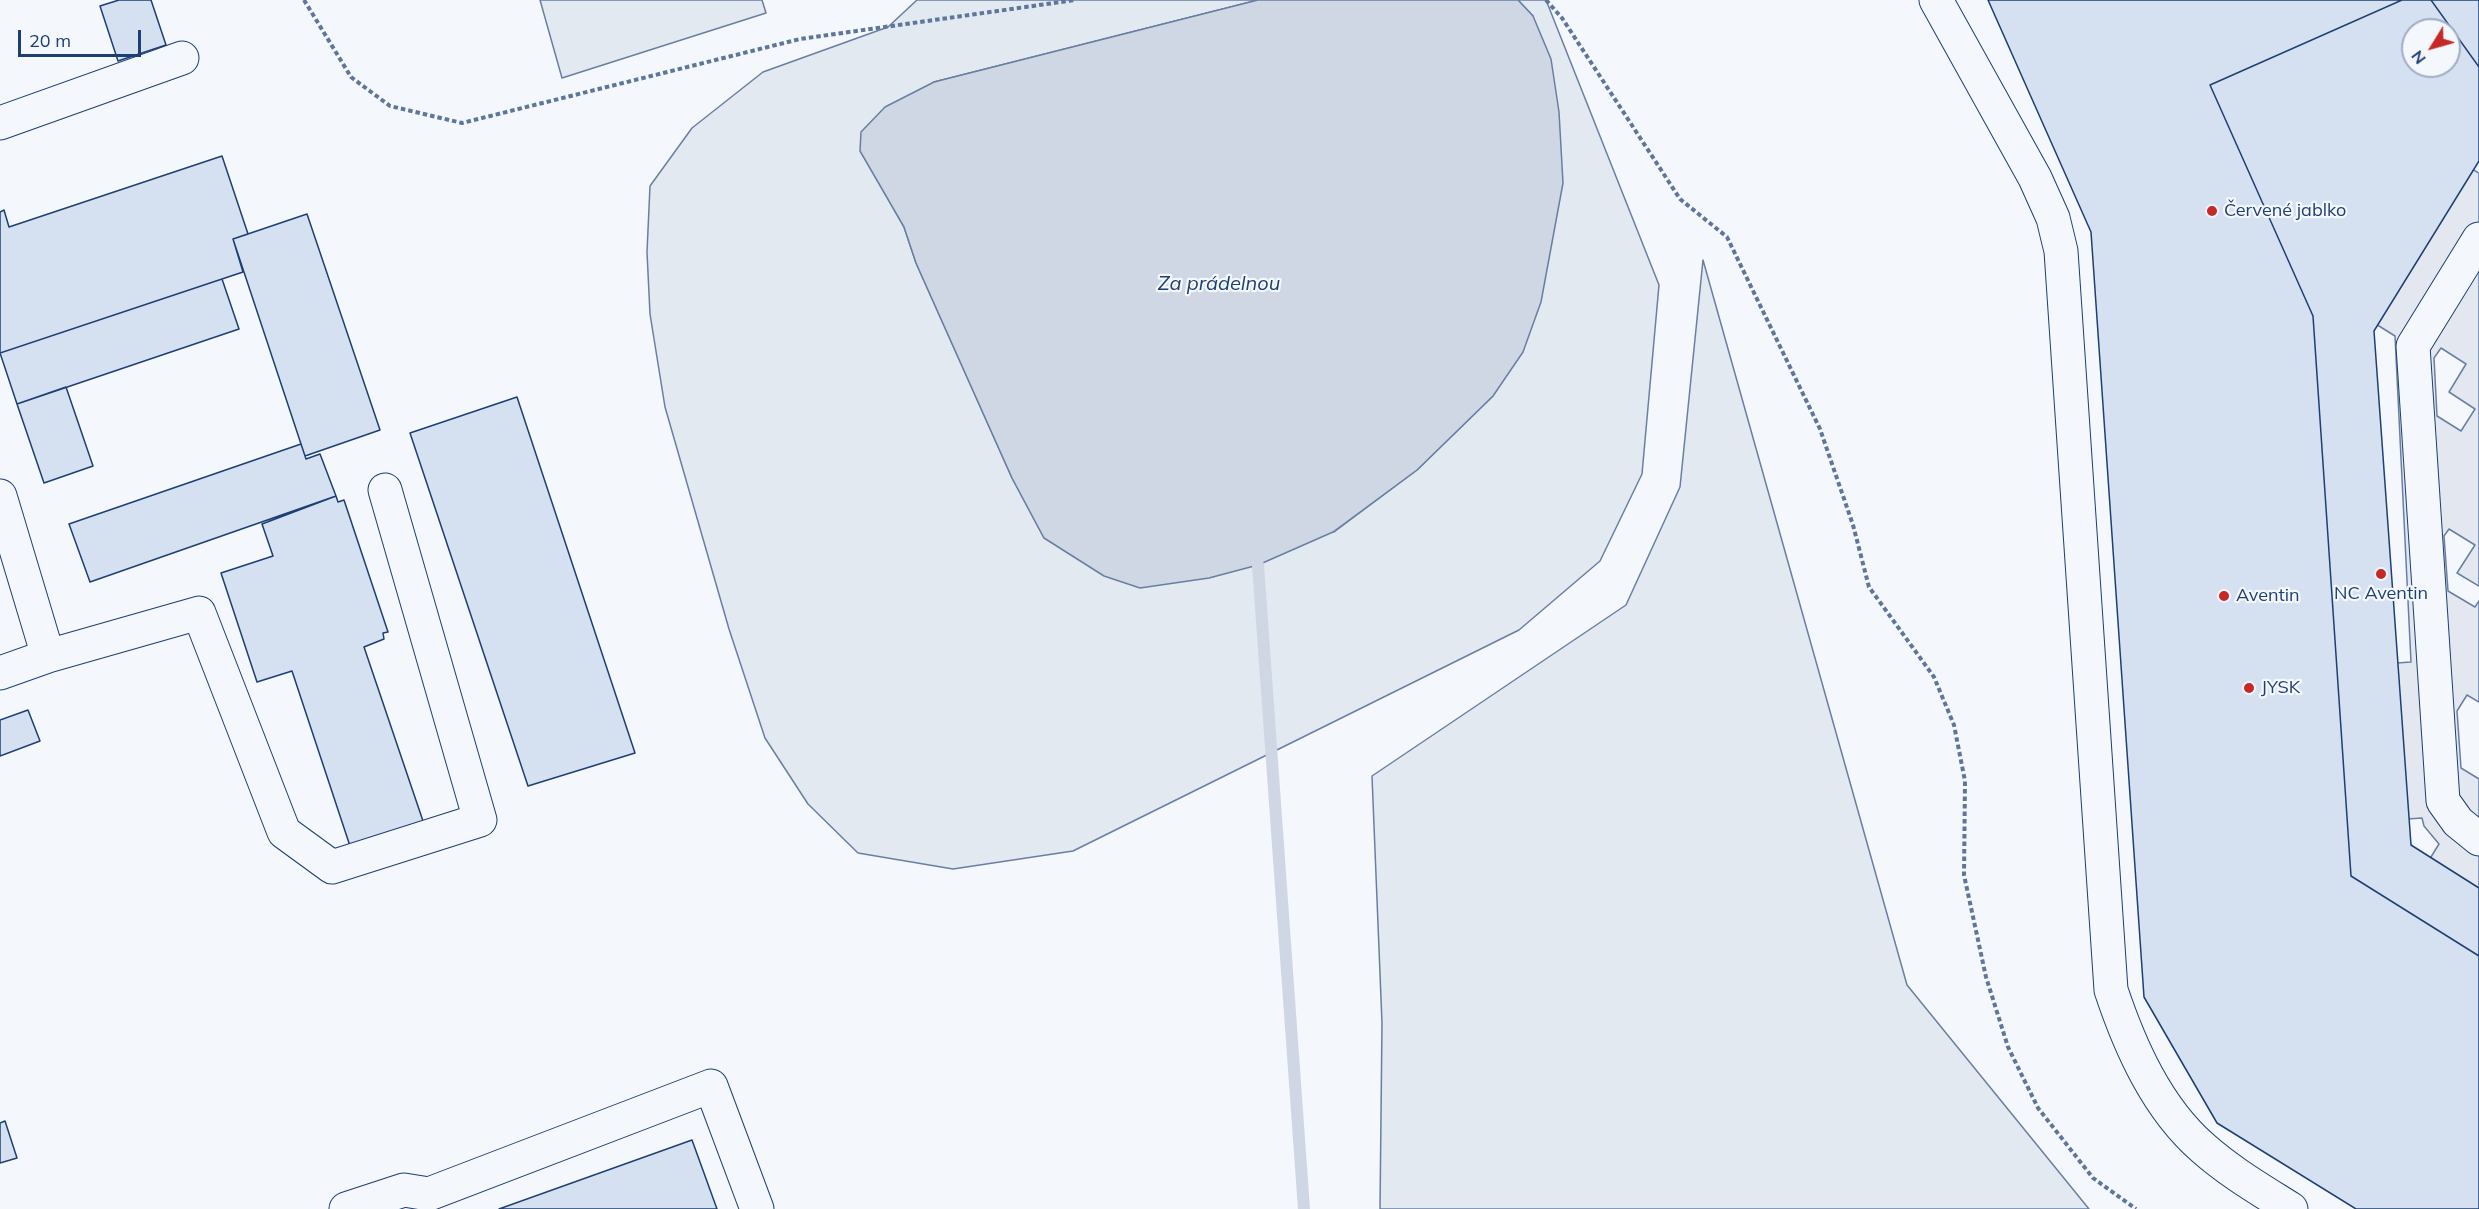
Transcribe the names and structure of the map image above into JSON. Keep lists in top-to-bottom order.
{
  "water": ["Za prádelnou"],
  "places": [
    "Červené jablko",
    "NC Aventin",
    "Aventin",
    "JYSK"
  ],
  "scale_bar": "20 m",
  "north": "bottom left"
}
